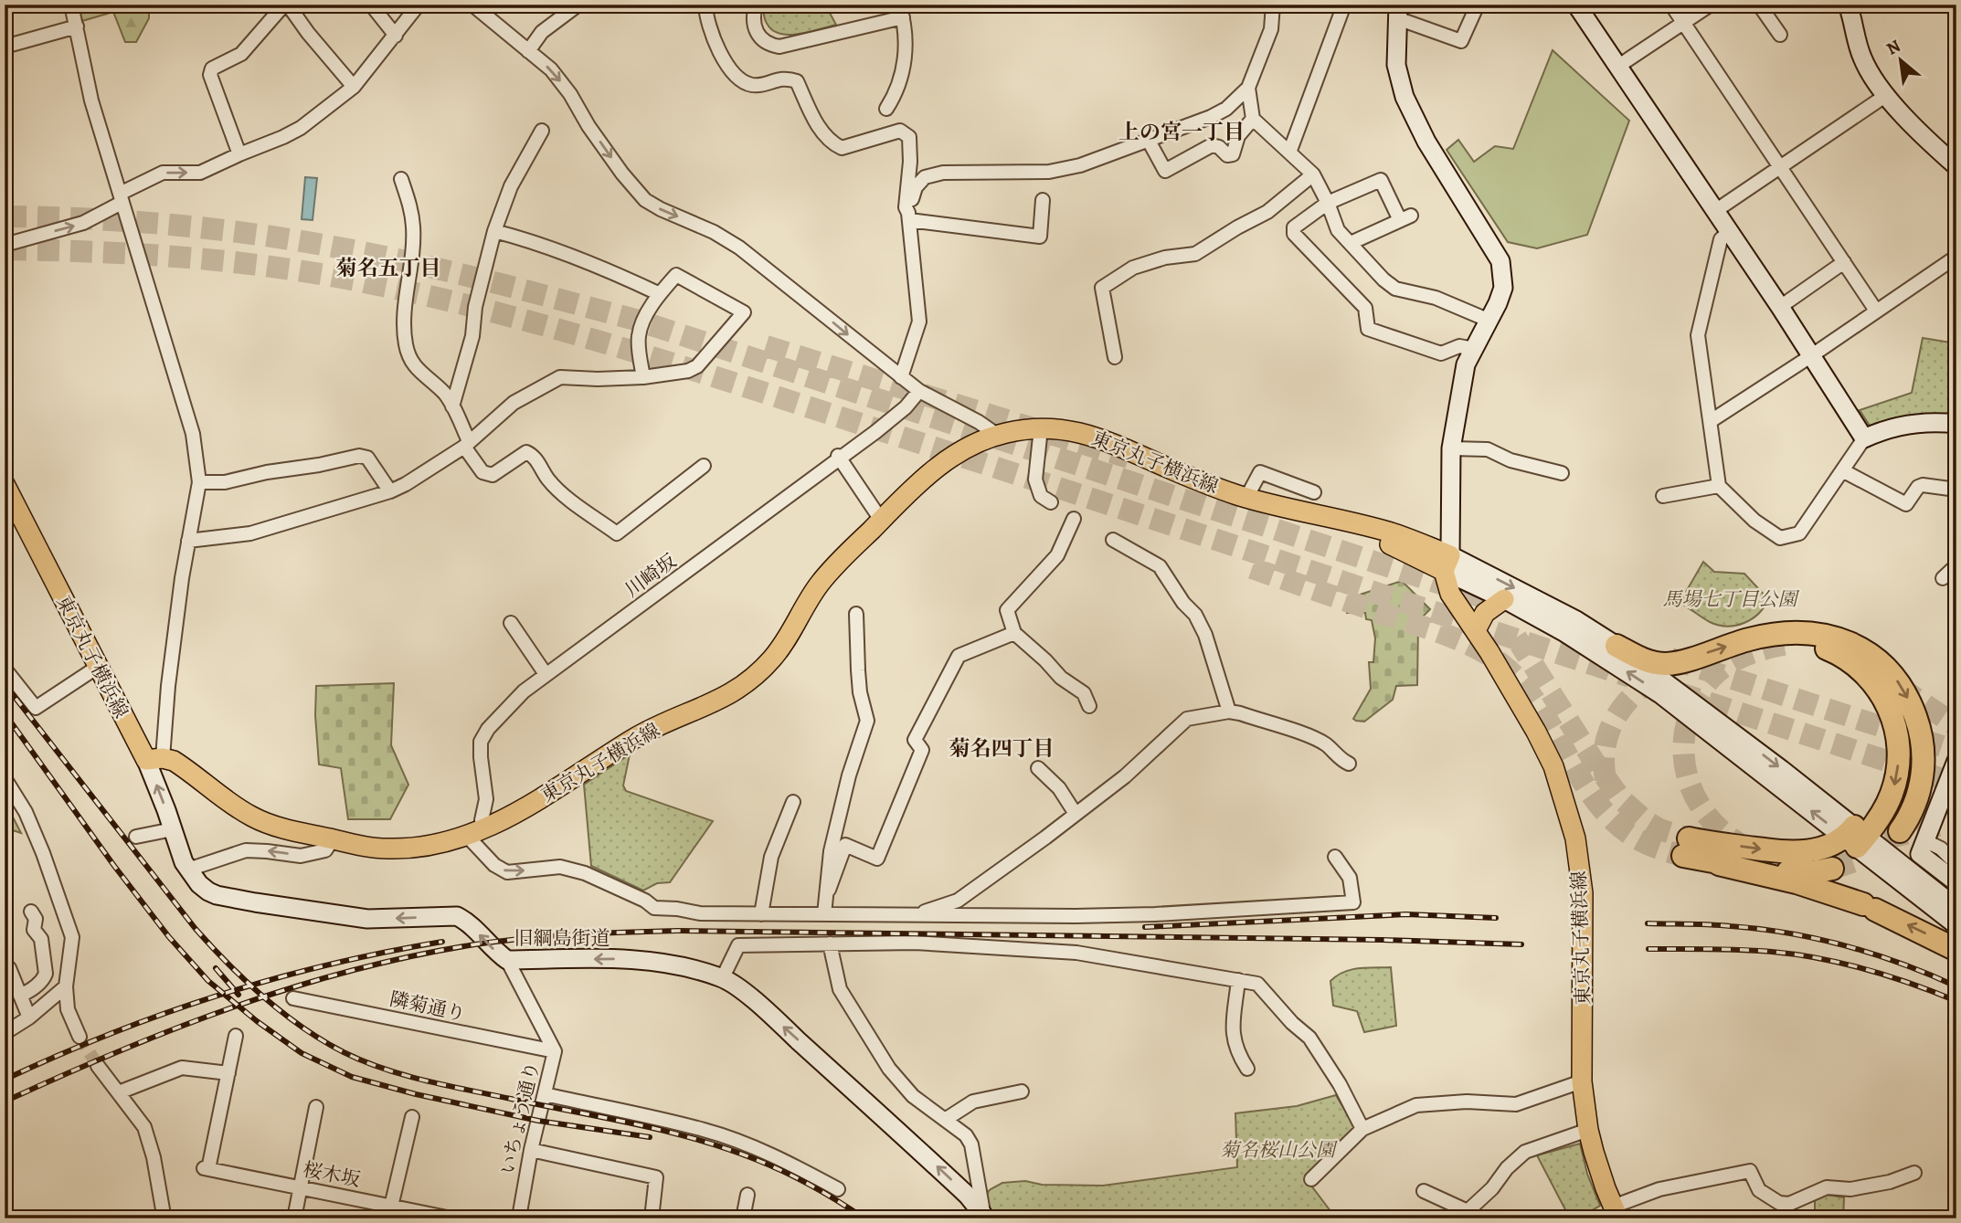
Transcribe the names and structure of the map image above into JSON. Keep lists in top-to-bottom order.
{
  "streets": {
    "main road": ["東京丸子横浜線"],
    "street": [
      "川崎坂",
      "旧綱島街道",
      "隣菊通り",
      "いちょう通り",
      "桜木坂"
    ]
  },
  "crossings": [
    ["東京丸子横浜線", "川崎坂"],
    ["東京丸子横浜線", "旧綱島街道"],
    ["旧綱島街道", "いちょう通り"],
    ["隣菊通り", "いちょう通り"]
  ],
  "districts": ["上の宮一丁目", "菊名五丁目", "菊名四丁目"],
  "parks": ["馬場七丁目公園", "菊名桜山公園"],
  "north": "top left"
}
